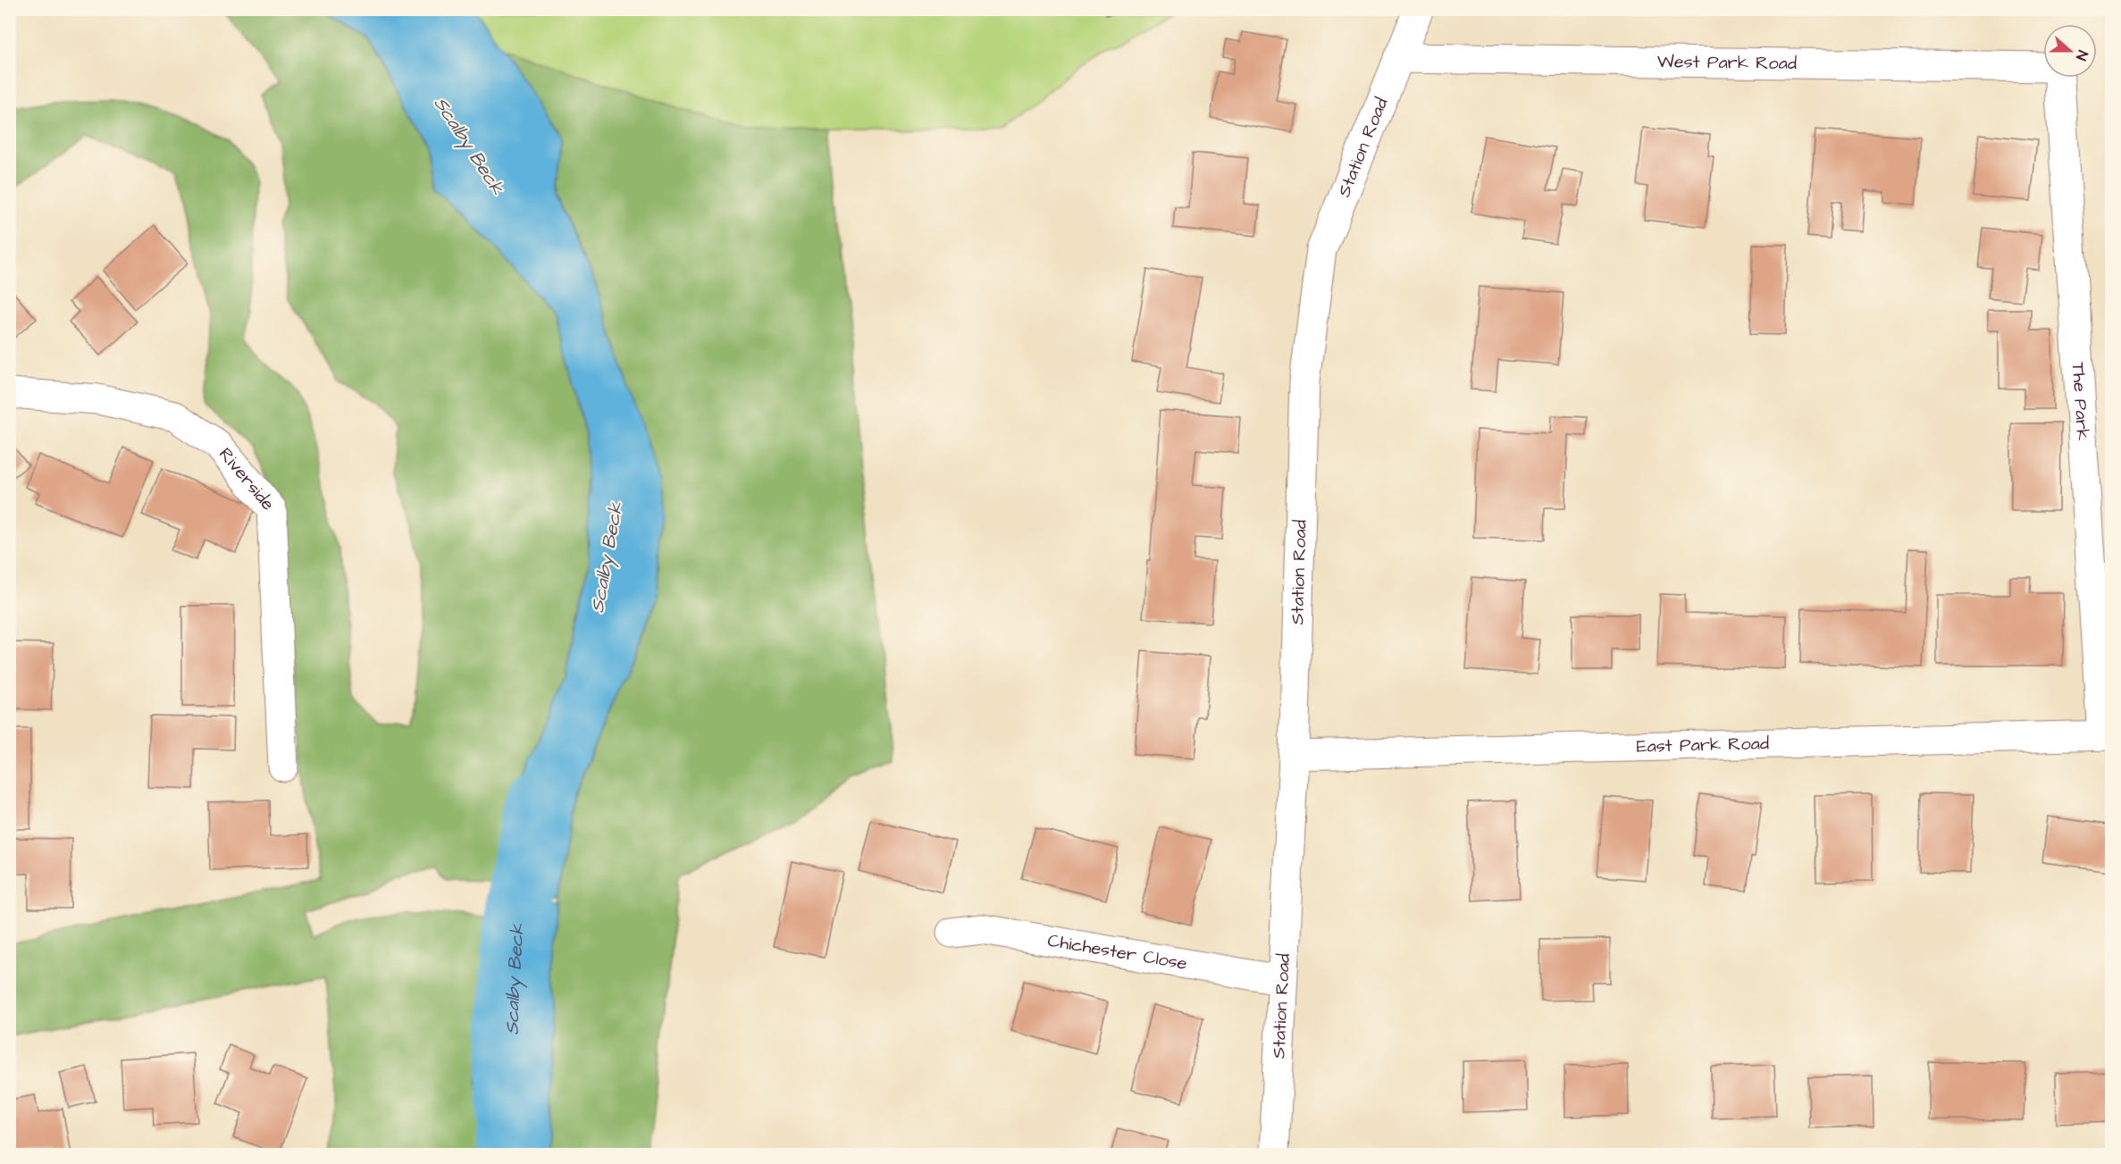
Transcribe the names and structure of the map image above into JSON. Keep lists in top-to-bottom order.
{
  "streets": {
    "street": [
      "West Park Road",
      "Station Road",
      "The Park",
      "Riverside",
      "East Park Road",
      "Chichester Close"
    ]
  },
  "crossings": [
    ["West Park Road", "Station Road"],
    ["Station Road", "East Park Road"],
    ["Station Road", "Chichester Close"],
    ["The Park", "East Park Road"]
  ],
  "water": ["Scalby Beck"],
  "north": "right"
}
